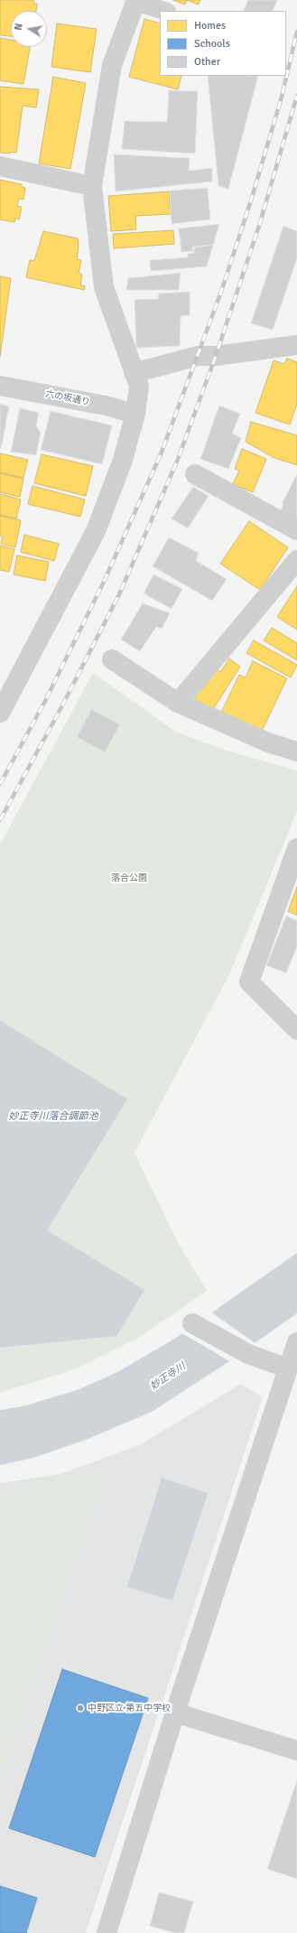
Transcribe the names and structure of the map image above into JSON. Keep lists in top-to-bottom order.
{
  "streets": {
    "street": ["六の坂通り"]
  },
  "water": ["妙正寺川落合調節池", "妙正寺川"],
  "parks": ["落合公園"],
  "places": ["中野区立 第五中学校"],
  "legend": ["Homes", "Schools", "Other"],
  "north": "left"
}
